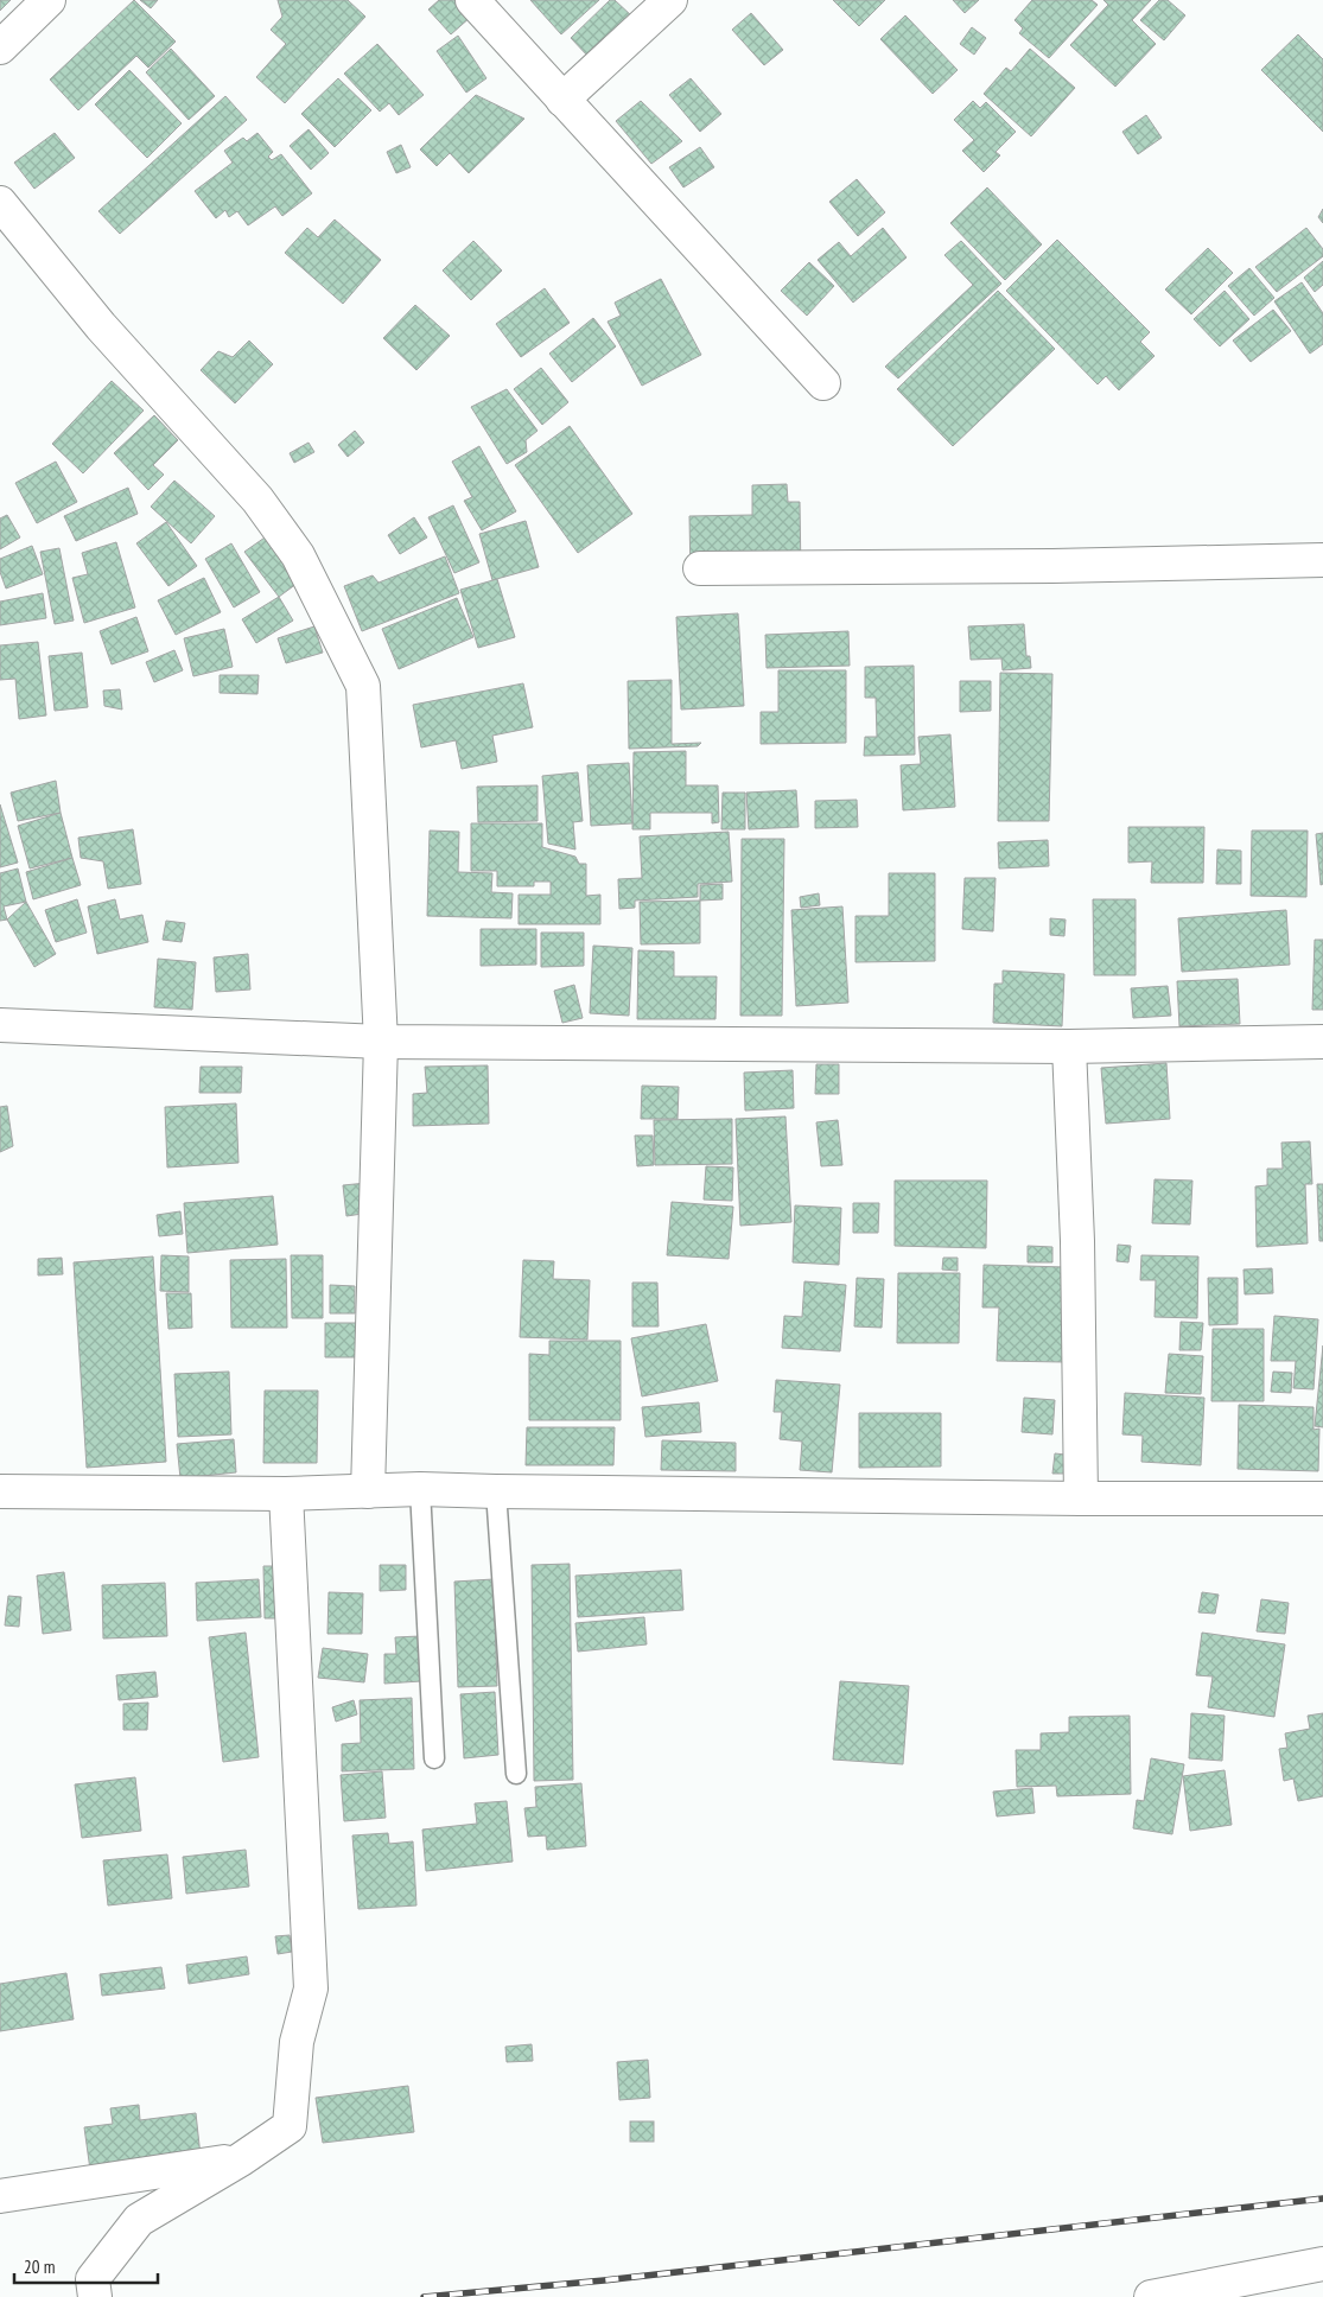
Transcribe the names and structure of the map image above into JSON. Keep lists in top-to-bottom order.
{
  "scale_bar": "20 m"
}
